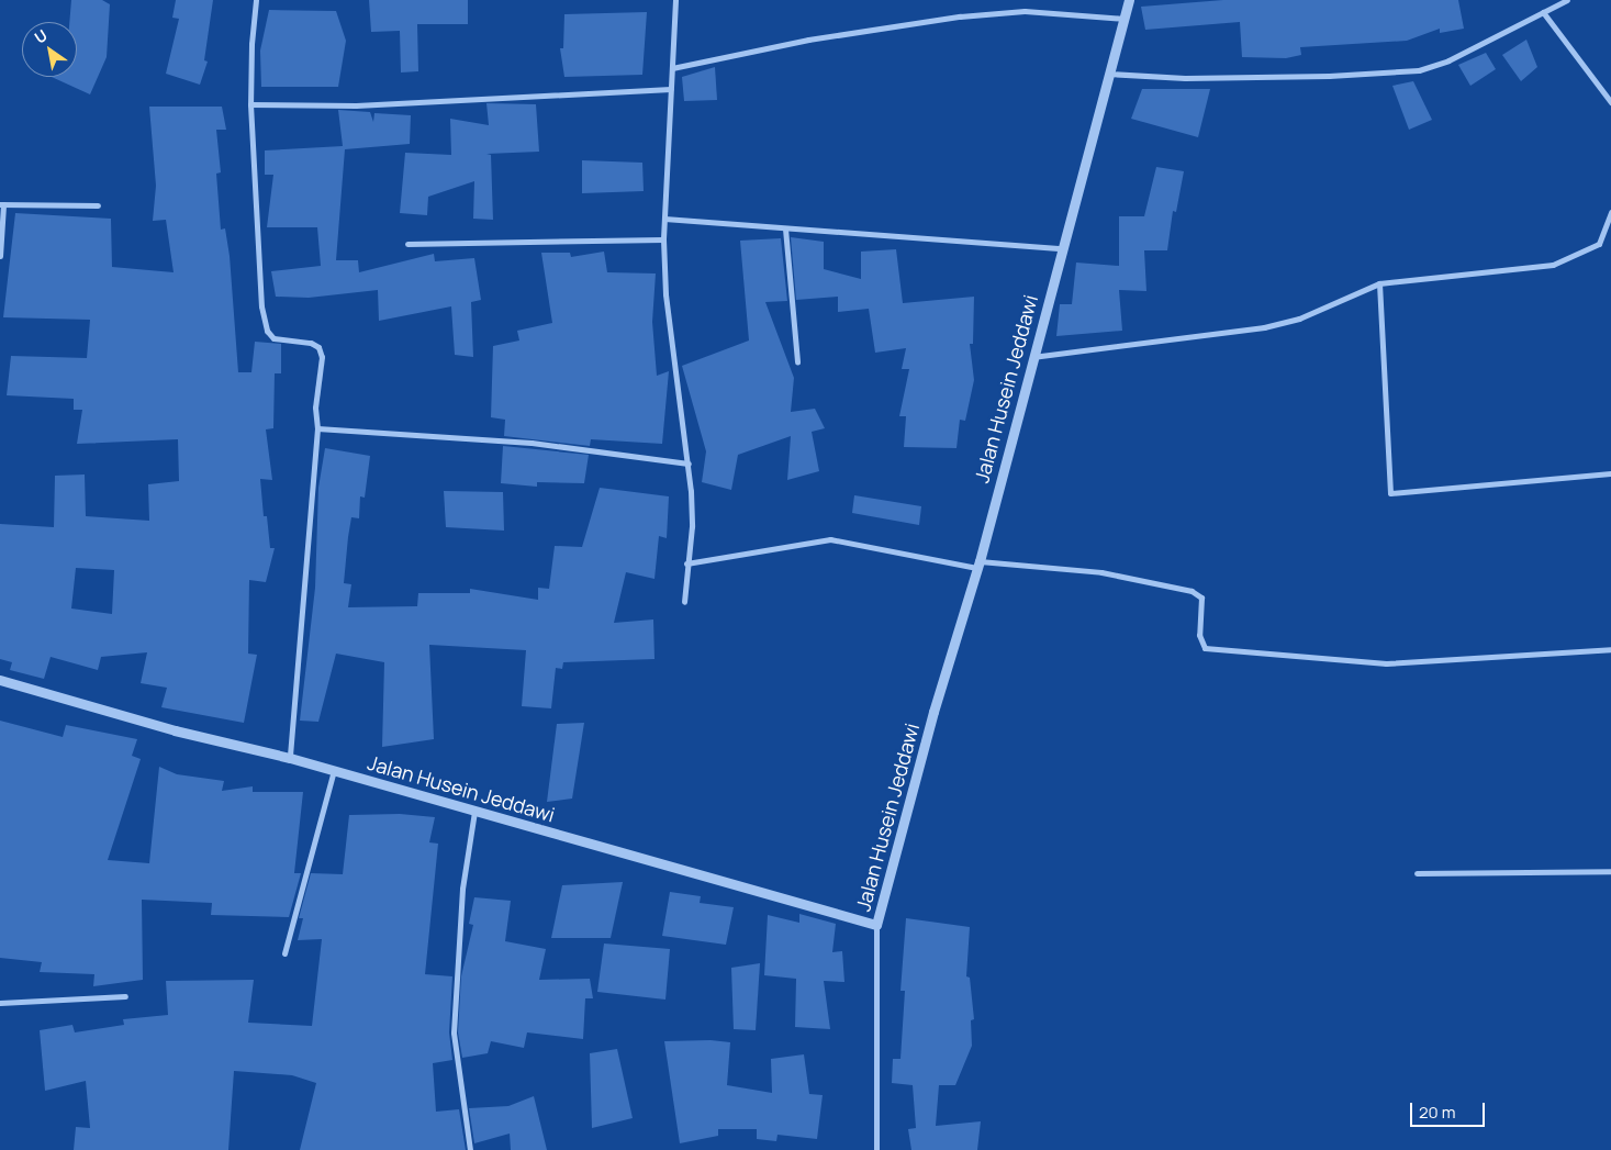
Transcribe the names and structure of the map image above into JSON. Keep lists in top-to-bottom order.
{
  "streets": {
    "street": ["Jalan Husein Jeddawi"]
  },
  "scale_bar": "20 m",
  "north": "top left"
}
